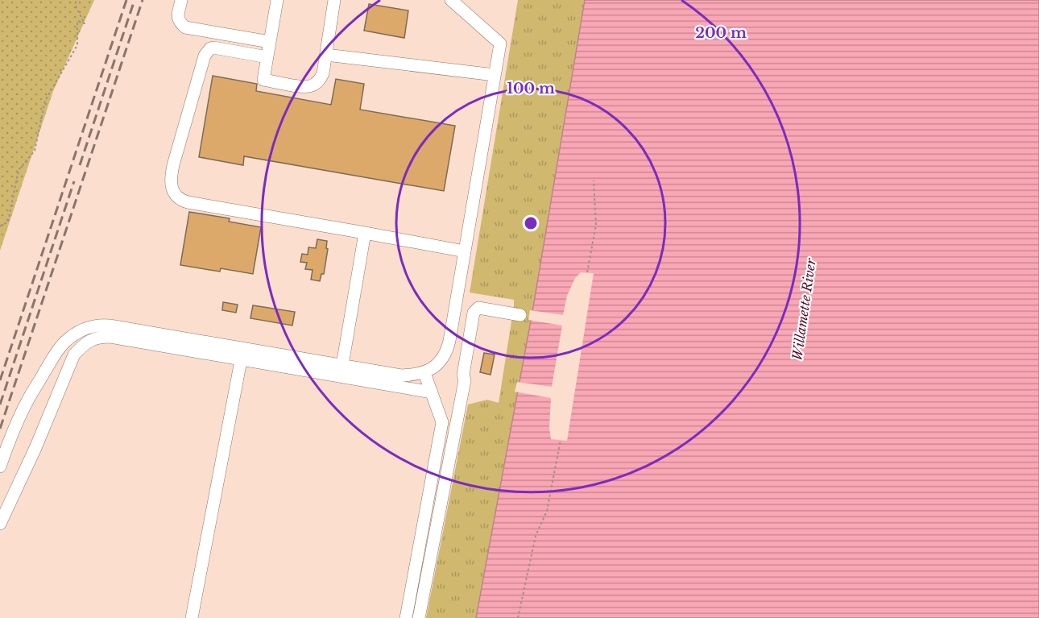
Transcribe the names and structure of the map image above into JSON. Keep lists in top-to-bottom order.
{
  "water": ["Willamette River"],
  "rings": ["200 m", "100 m"]
}
